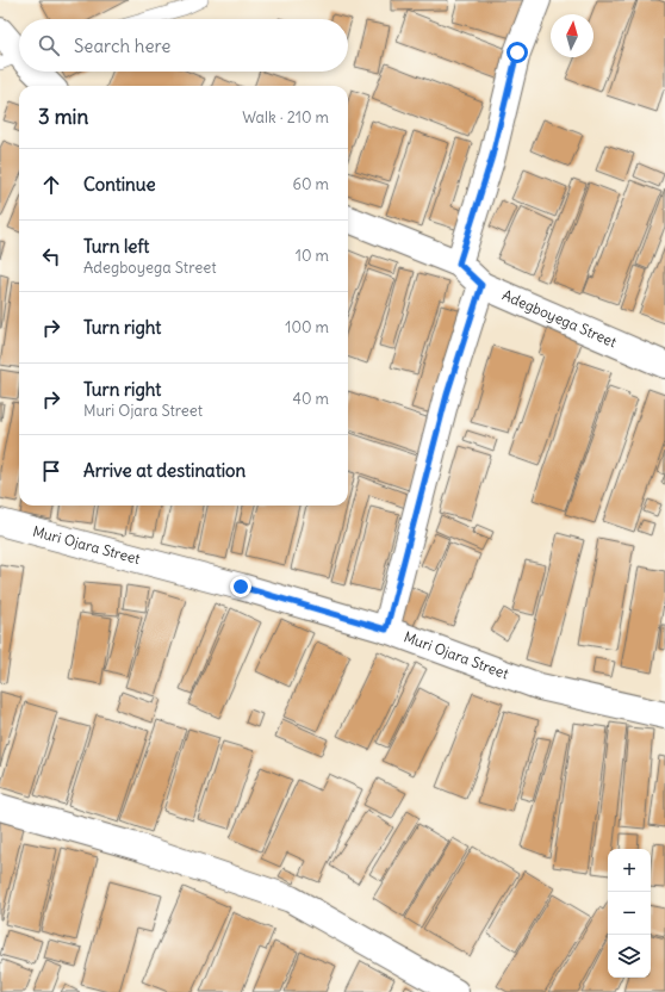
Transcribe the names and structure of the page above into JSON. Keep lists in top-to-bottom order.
{
  "streets": {
    "street": ["Adegboyega Street", "Muri Ojara Street"]
  },
  "north": "top",
  "page": {
    "search": "Search here",
    "heading": ["3 min", "Walk · 210 m"],
    "list": [
      ["Continue", "60 m"],
      ["Turn left", "Adegboyega Street", "10 m"],
      ["Turn right", "100 m"],
      ["Turn right", "Muri Ojara Street", "40 m"],
      "Arrive at destination"
    ],
    "map_buttons": ["+", "−"]
  }
}
